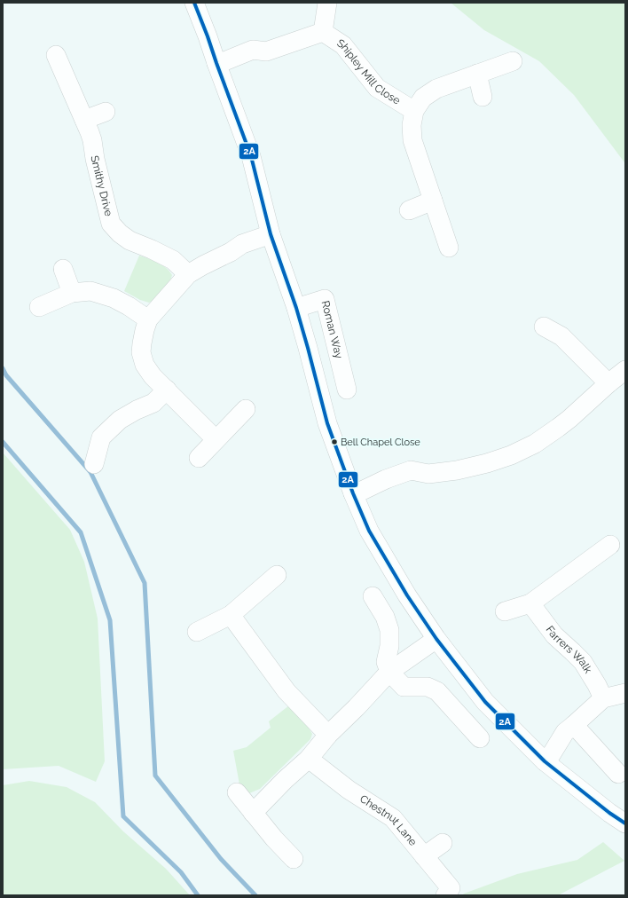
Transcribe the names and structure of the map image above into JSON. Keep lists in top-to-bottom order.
{
  "streets": {
    "street": [
      "Shipley Mill Close",
      "Smithy Drive",
      "Roman Way",
      "Farrers Walk",
      "Chestnut Lane"
    ]
  },
  "places": ["Bell Chapel Close"],
  "lines": ["transit line 2A"]
}
